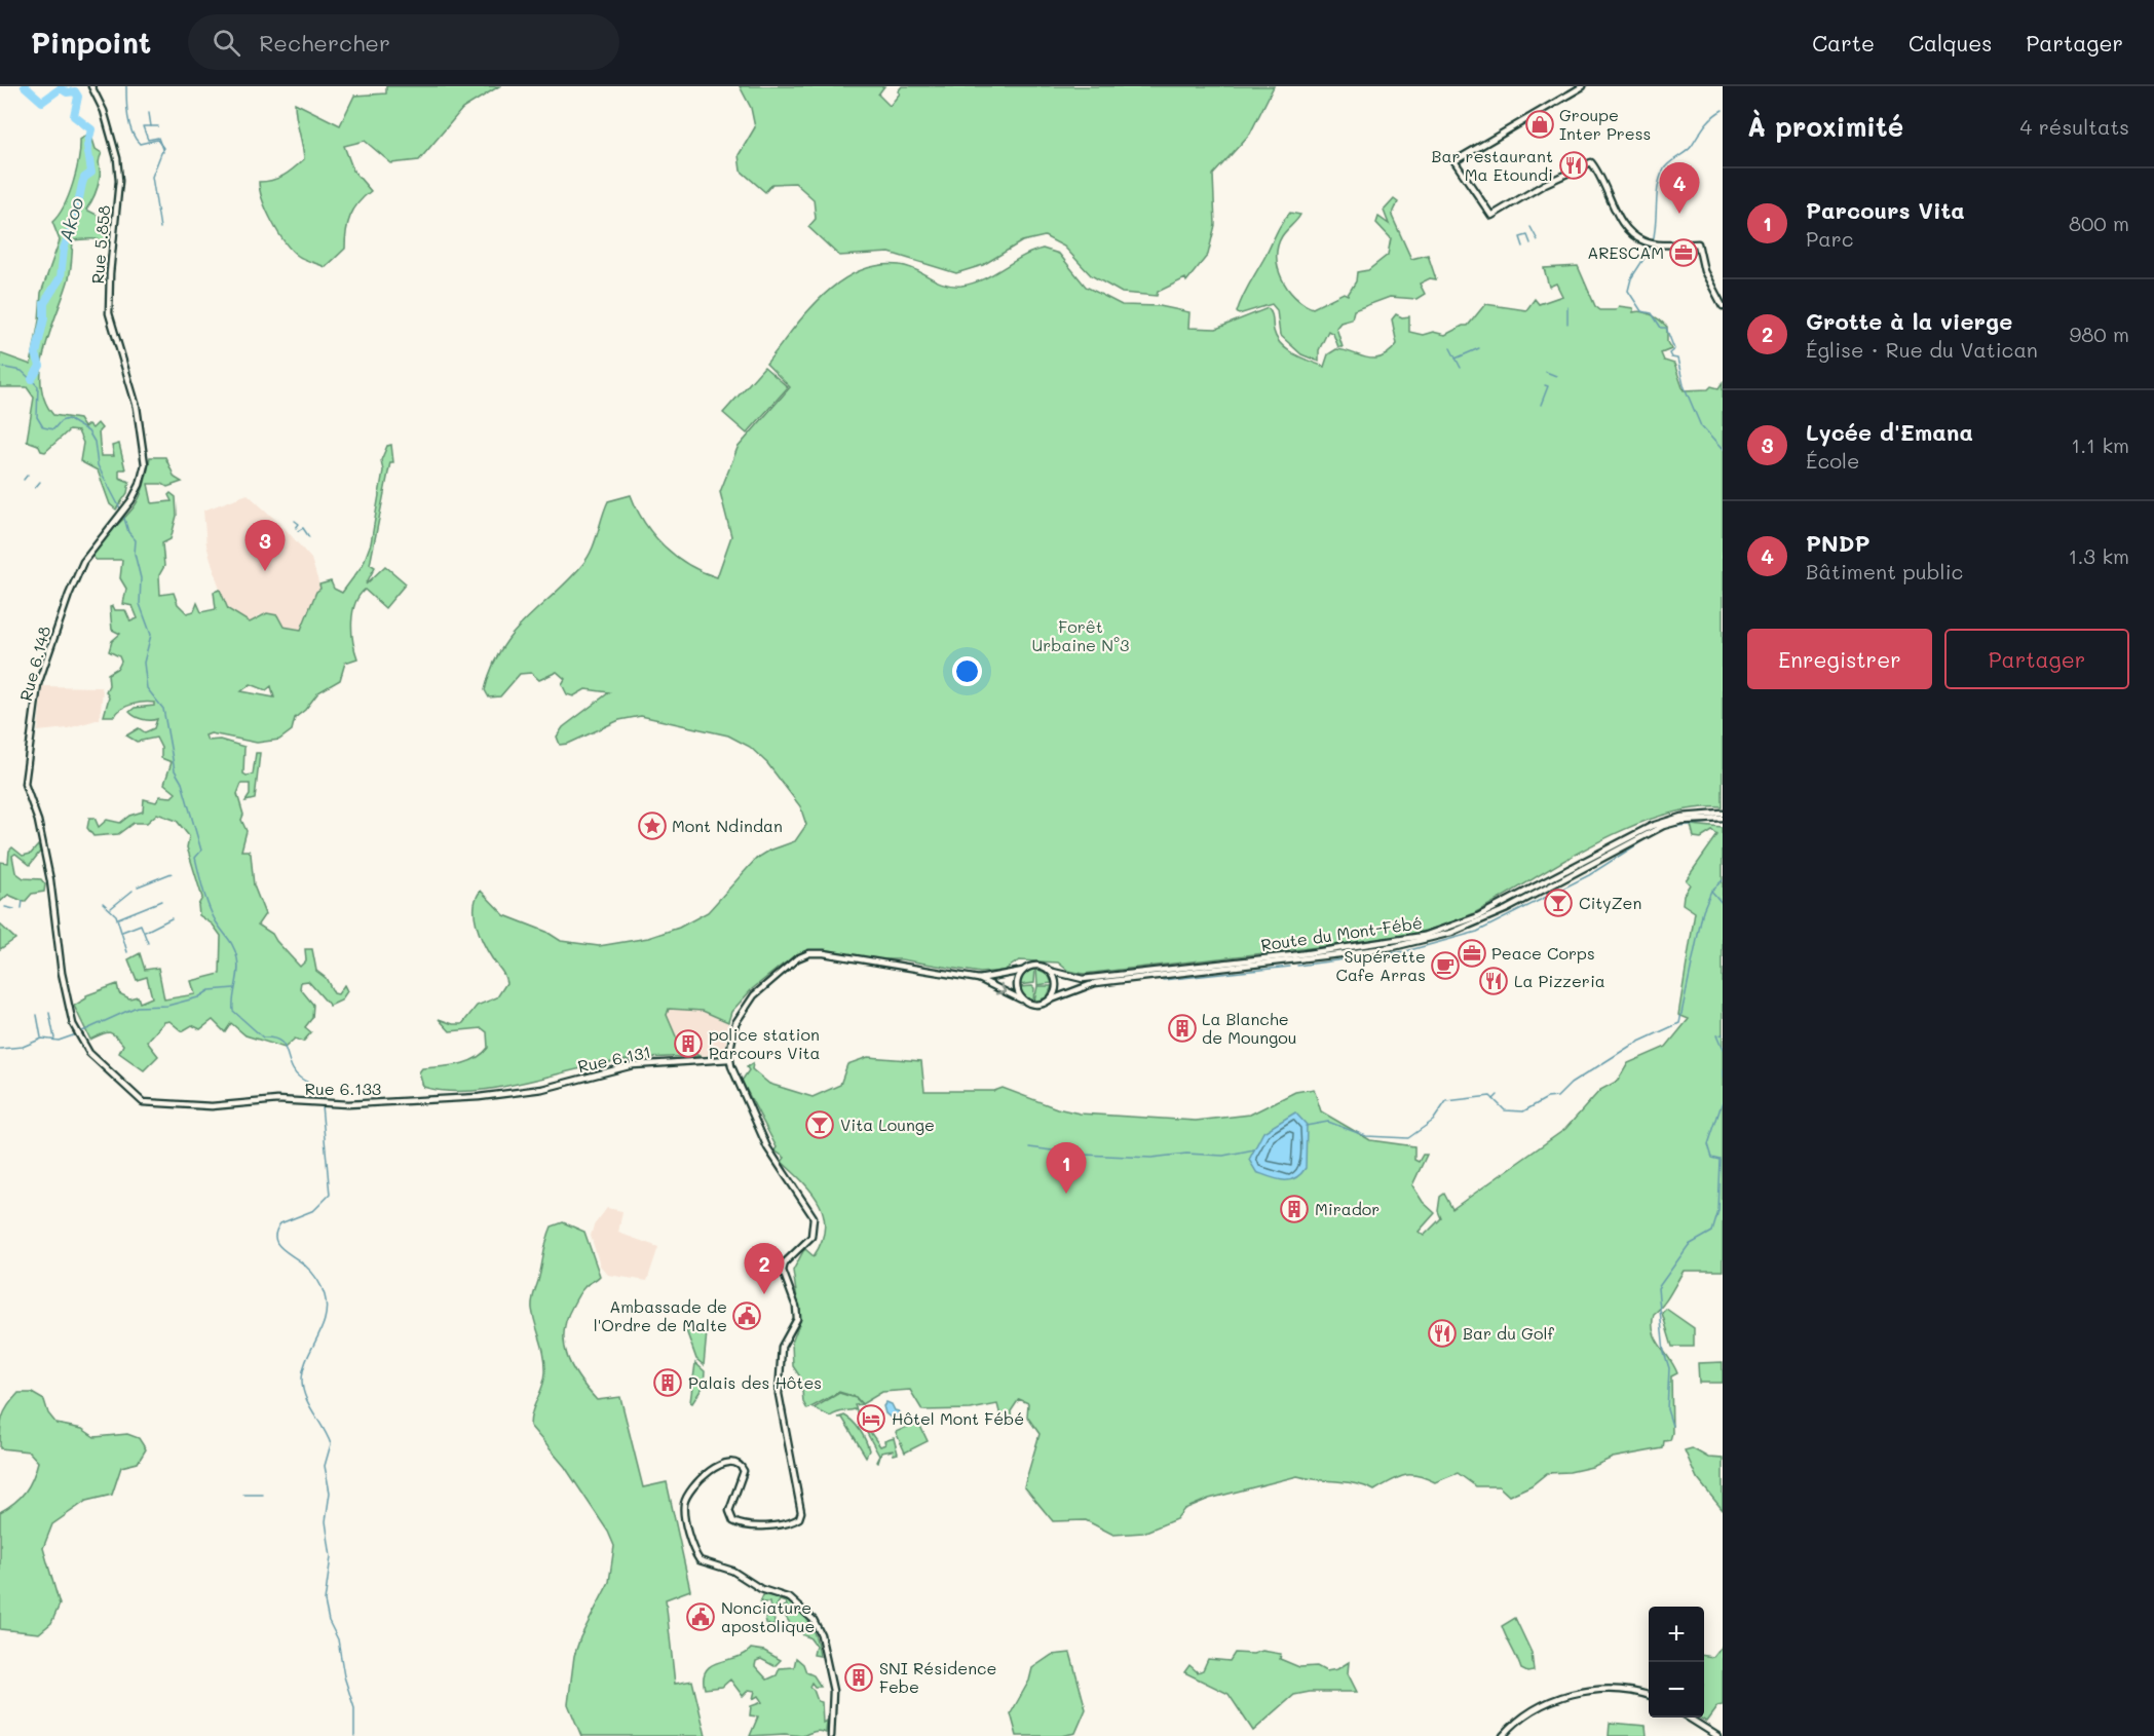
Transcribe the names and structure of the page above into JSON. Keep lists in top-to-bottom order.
{
  "streets": {
    "street": [
      "Rue 5.858",
      "Rue 6.148",
      "Route du Mont-Fébé",
      "Rue 6.131",
      "Rue 6.133"
    ]
  },
  "crossings": [
    ["Rue 5.858", "Rue 6.148"],
    ["Rue 6.148", "Rue 6.133"],
    ["Rue 6.131", "Rue 6.133"]
  ],
  "water": ["Akoo"],
  "parks": ["Forêt Urbaine N°3"],
  "places": {
    "shop": ["Groupe Inter Press"],
    "restaurant": ["Bar restaurant Ma Etoundi", "La Pizzeria", "Bar du Golf"],
    "office": ["ARESCAM", "Peace Corps"],
    "place": ["Mont Ndindan"],
    "bar": ["CityZen", "Vita Lounge"],
    "cafe": ["Supérette Cafe Arras"],
    "building": [
      "La Blanche de Moungou",
      "police station Parcours Vita",
      "Mirador",
      "Palais des Hôtes",
      "SNI Résidence Febe"
    ],
    "public building": ["Ambassade de l'Ordre de Malte", "Nonciature apostolique"],
    "hotel": ["Hôtel Mont Fébé"]
  },
  "page": {
    "header": "Pinpoint",
    "search": "Rechercher",
    "nav": ["Carte", "Calques", "Partager"],
    "heading": ["À proximité", "4 résultats"],
    "pins": [
      "4",
      "3",
      "1",
      "2"
    ],
    "list": [
      {
        "mark": "1",
        "name": "Parcours Vita",
        "note": "Parc",
        "value": "800 m"
      },
      {
        "mark": "2",
        "name": "Grotte à la vierge",
        "note": "Église · Rue du Vatican",
        "value": "980 m"
      },
      {
        "mark": "3",
        "name": "Lycée d'Emana",
        "note": "École",
        "value": "1.1 km"
      },
      {
        "mark": "4",
        "name": "PNDP",
        "note": "Bâtiment public",
        "value": "1.3 km"
      }
    ],
    "buttons": ["Enregistrer", "Partager"],
    "map_buttons": ["+", "−"]
  }
}
